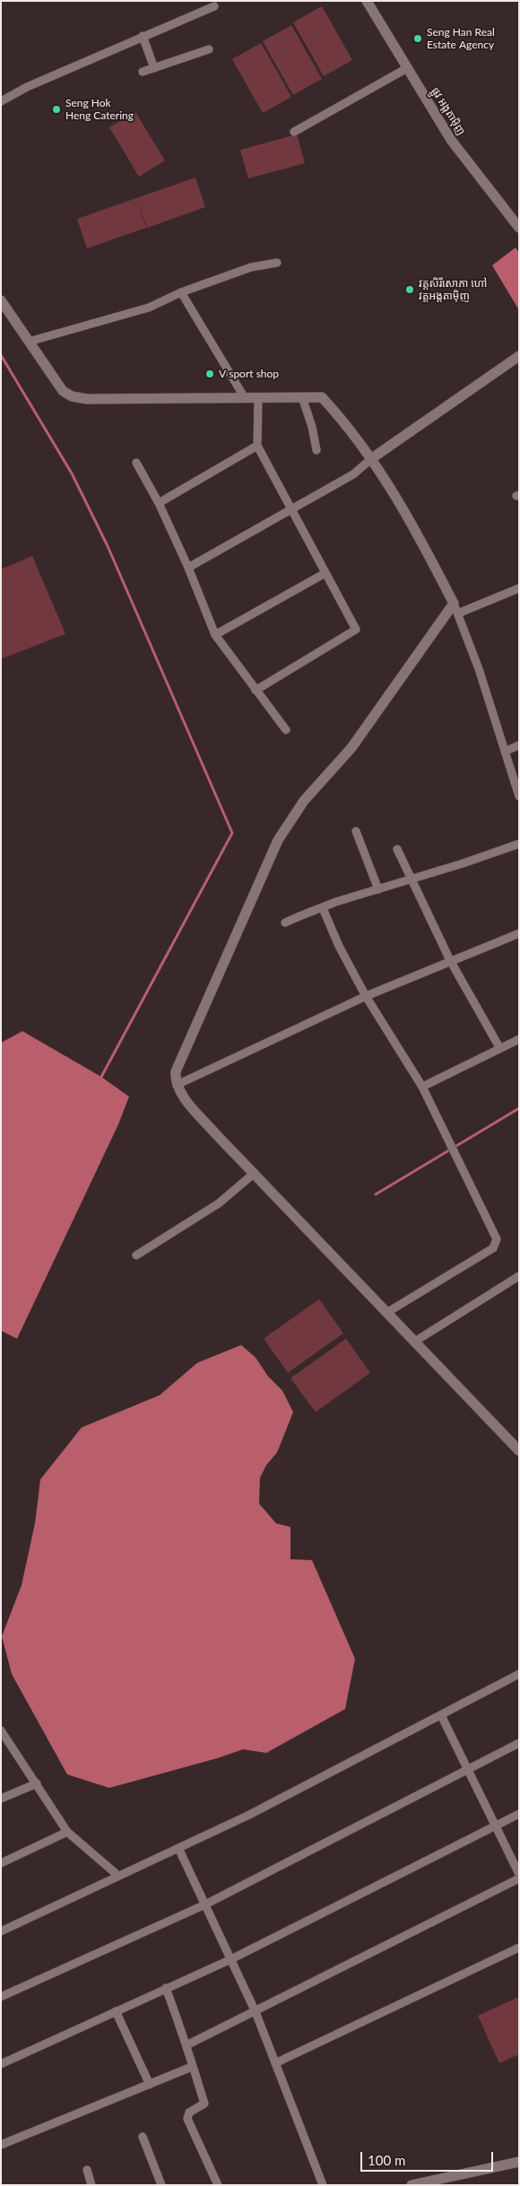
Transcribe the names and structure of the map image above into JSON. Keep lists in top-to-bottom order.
{
  "streets": {
    "street": ["ផ្លូវ អង្តតាម៉ិញ"]
  },
  "places": [
    "Seng Han Real Estate Agency",
    "Seng Hok Heng Catering",
    "វត្តសិរីសោភា ហៅ វត្តអង្តតាម៉ិញ",
    "V sport shop"
  ],
  "scale_bar": "100 m"
}
